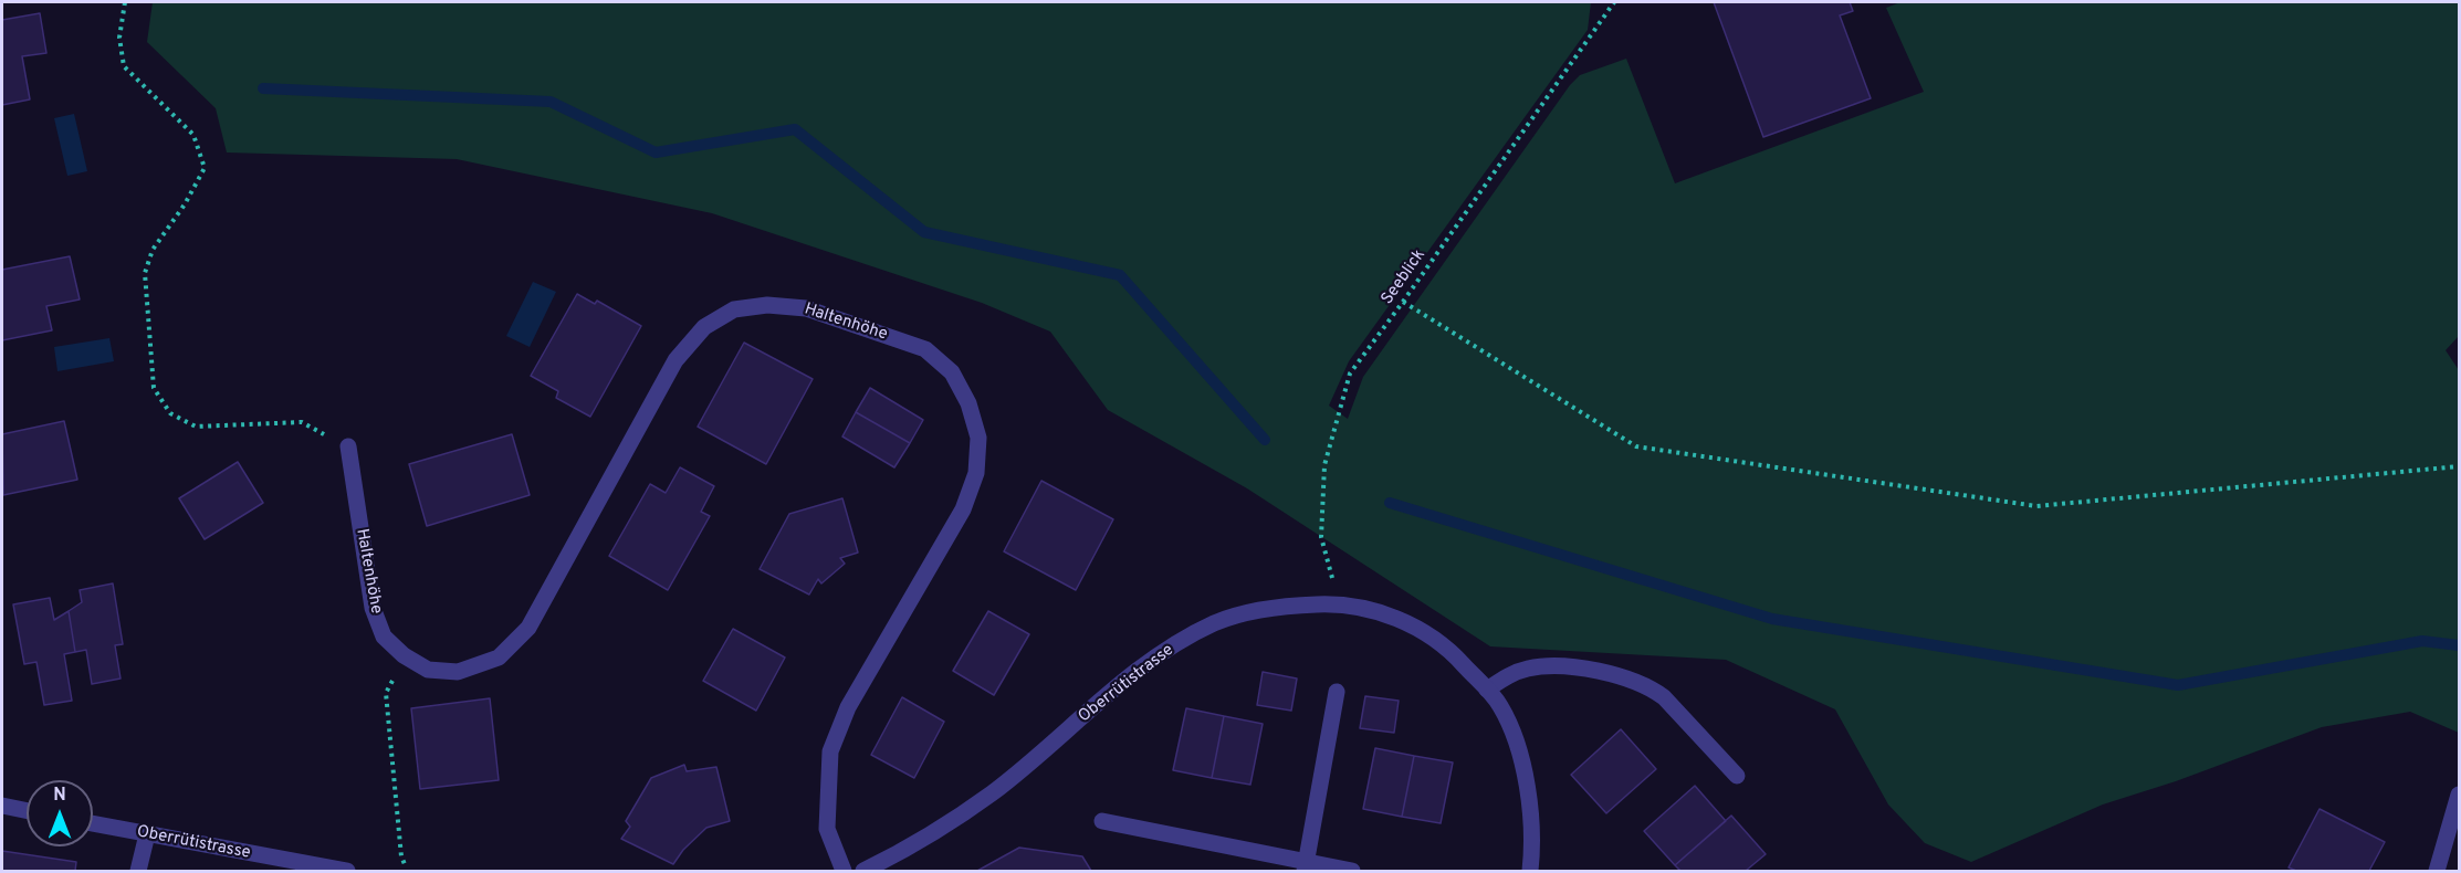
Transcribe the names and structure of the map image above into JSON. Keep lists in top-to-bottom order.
{
  "streets": {
    "street": ["Haltenhöhe", "Oberrütistrasse"],
    "path": ["Seeblick"]
  },
  "crossings": [
    ["Seeblick", "Oberrütistrasse"]
  ],
  "north": "top"
}
